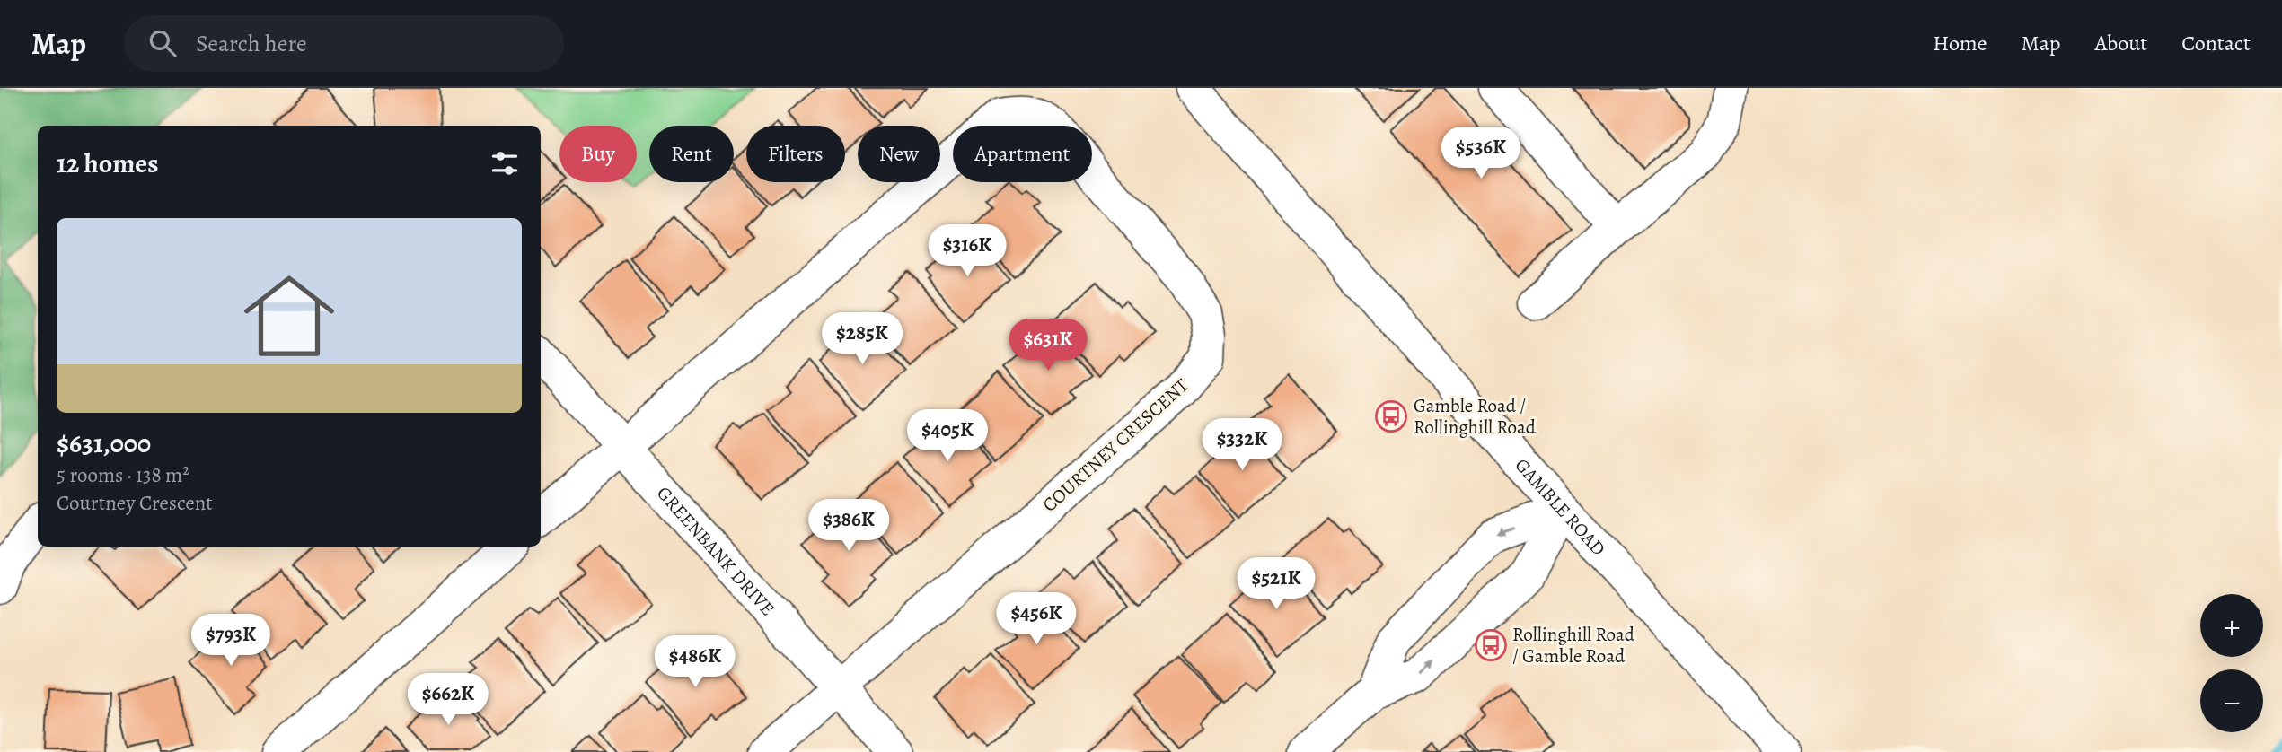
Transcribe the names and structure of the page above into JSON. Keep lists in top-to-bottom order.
{
  "streets": {
    "street": ["COURTNEY CRESCENT", "GAMBLE ROAD", "GREENBANK DRIVE"]
  },
  "crossings": [
    ["COURTNEY CRESCENT", "GREENBANK DRIVE"]
  ],
  "places": {
    "bus stop": ["Gamble Road / Rollinghill Road", "Rollinghill Road / Gamble Road"]
  },
  "page": {
    "header": "Map",
    "search": "Search here",
    "nav": [
      "Home",
      "Map",
      "About",
      "Contact"
    ],
    "chip": [
      "Buy",
      "Rent",
      "Filters",
      "New",
      "Apartment"
    ],
    "heading": "12 homes",
    "price": [
      "$536K",
      "$316K",
      "$285K",
      "$631K",
      "$405K",
      "$332K",
      "$386K",
      "$521K",
      "$456K",
      "$793K",
      "$486K",
      "$662K"
    ],
    "list": [
      {
        "name": "$631,000",
        "note": "5 rooms · 138 m² · Courtney Crescent"
      }
    ],
    "map_buttons": ["+", "−"]
  }
}
